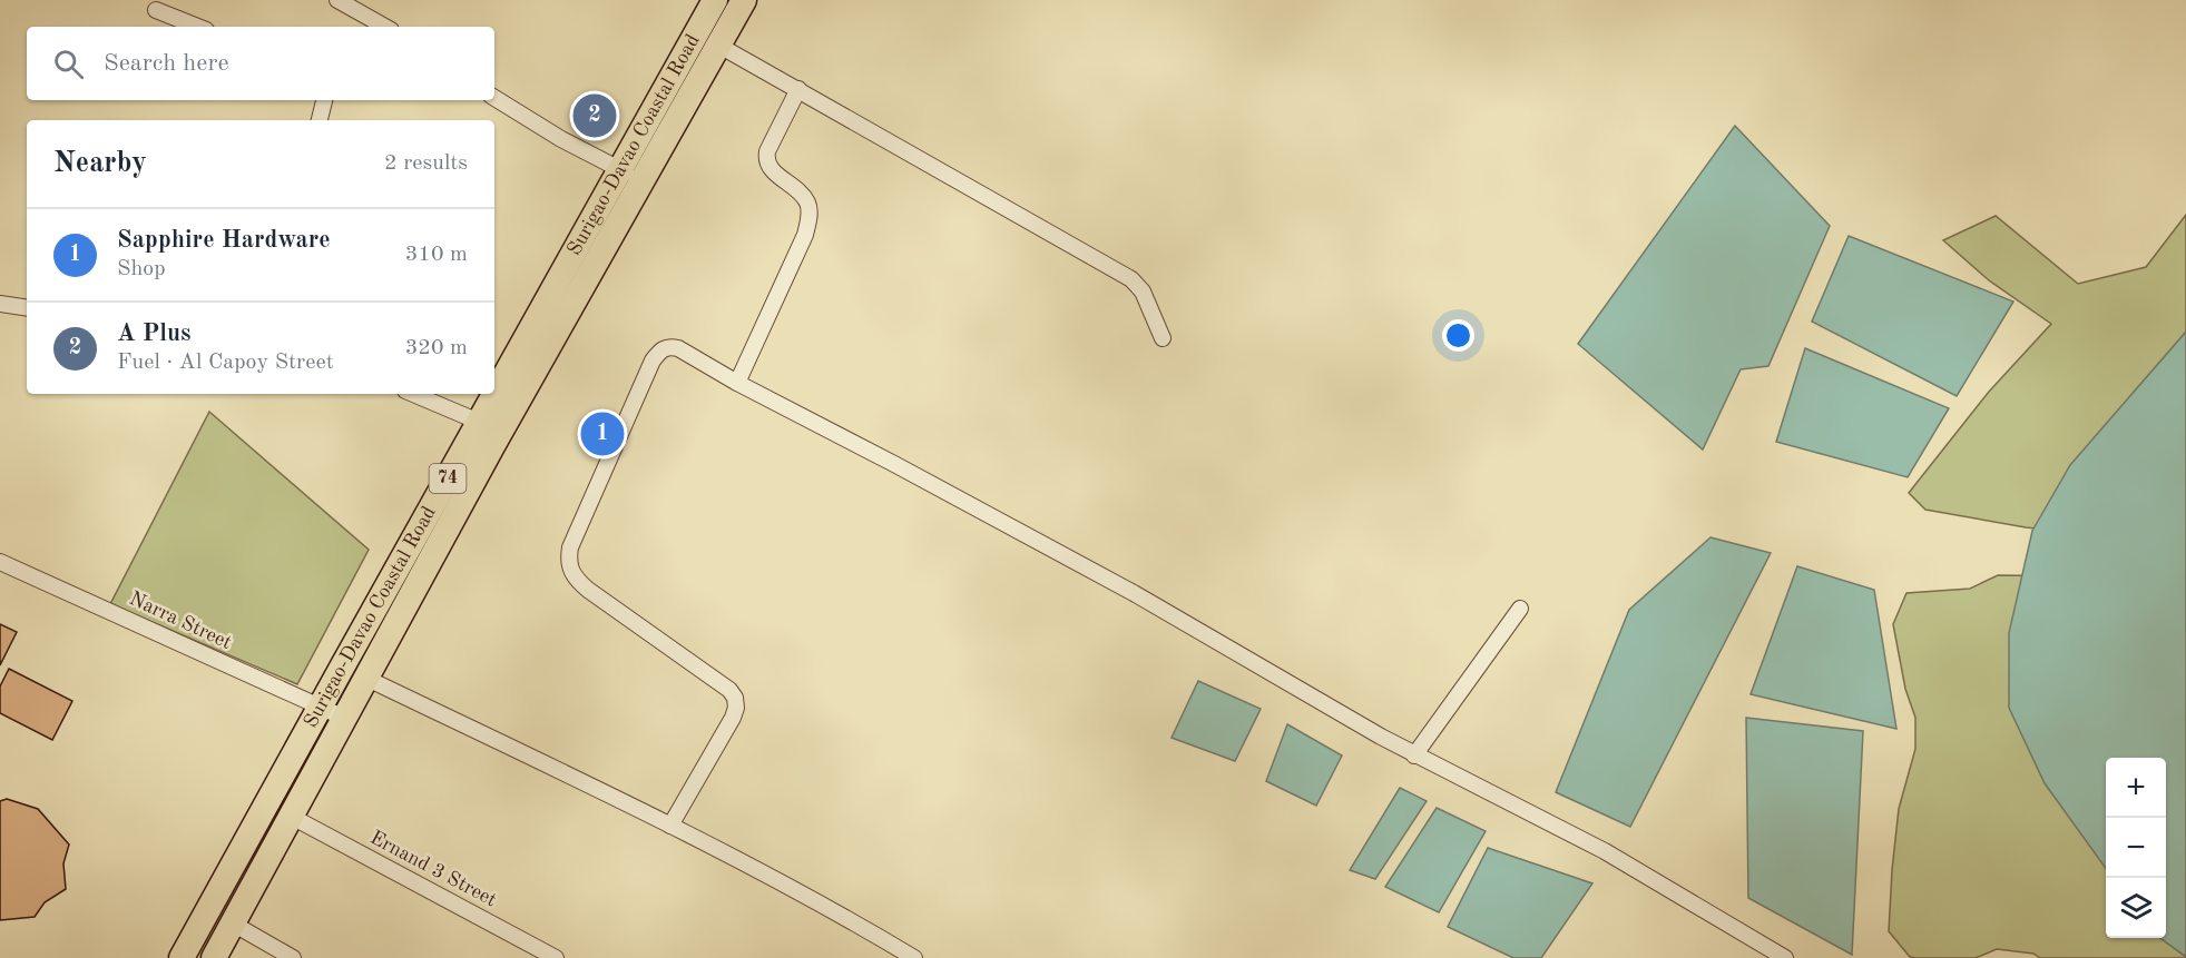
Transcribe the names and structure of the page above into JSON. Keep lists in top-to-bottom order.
{
  "streets": {
    "highway": ["Surigao-Davao Coastal Road", "74"],
    "street": ["Narra Street", "Ernand 3 Street"]
  },
  "crossings": [
    ["Surigao-Davao Coastal Road", "Narra Street"],
    ["Surigao-Davao Coastal Road", "Ernand 3 Street"]
  ],
  "page": {
    "search": "Search here",
    "pins": ["2", "1"],
    "heading": ["Nearby", "2 results"],
    "list": [
      {
        "mark": "1",
        "name": "Sapphire Hardware",
        "note": "Shop",
        "value": "310 m"
      },
      {
        "mark": "2",
        "name": "A Plus",
        "note": "Fuel · Al Capoy Street",
        "value": "320 m"
      }
    ],
    "map_buttons": ["+", "−"]
  }
}
